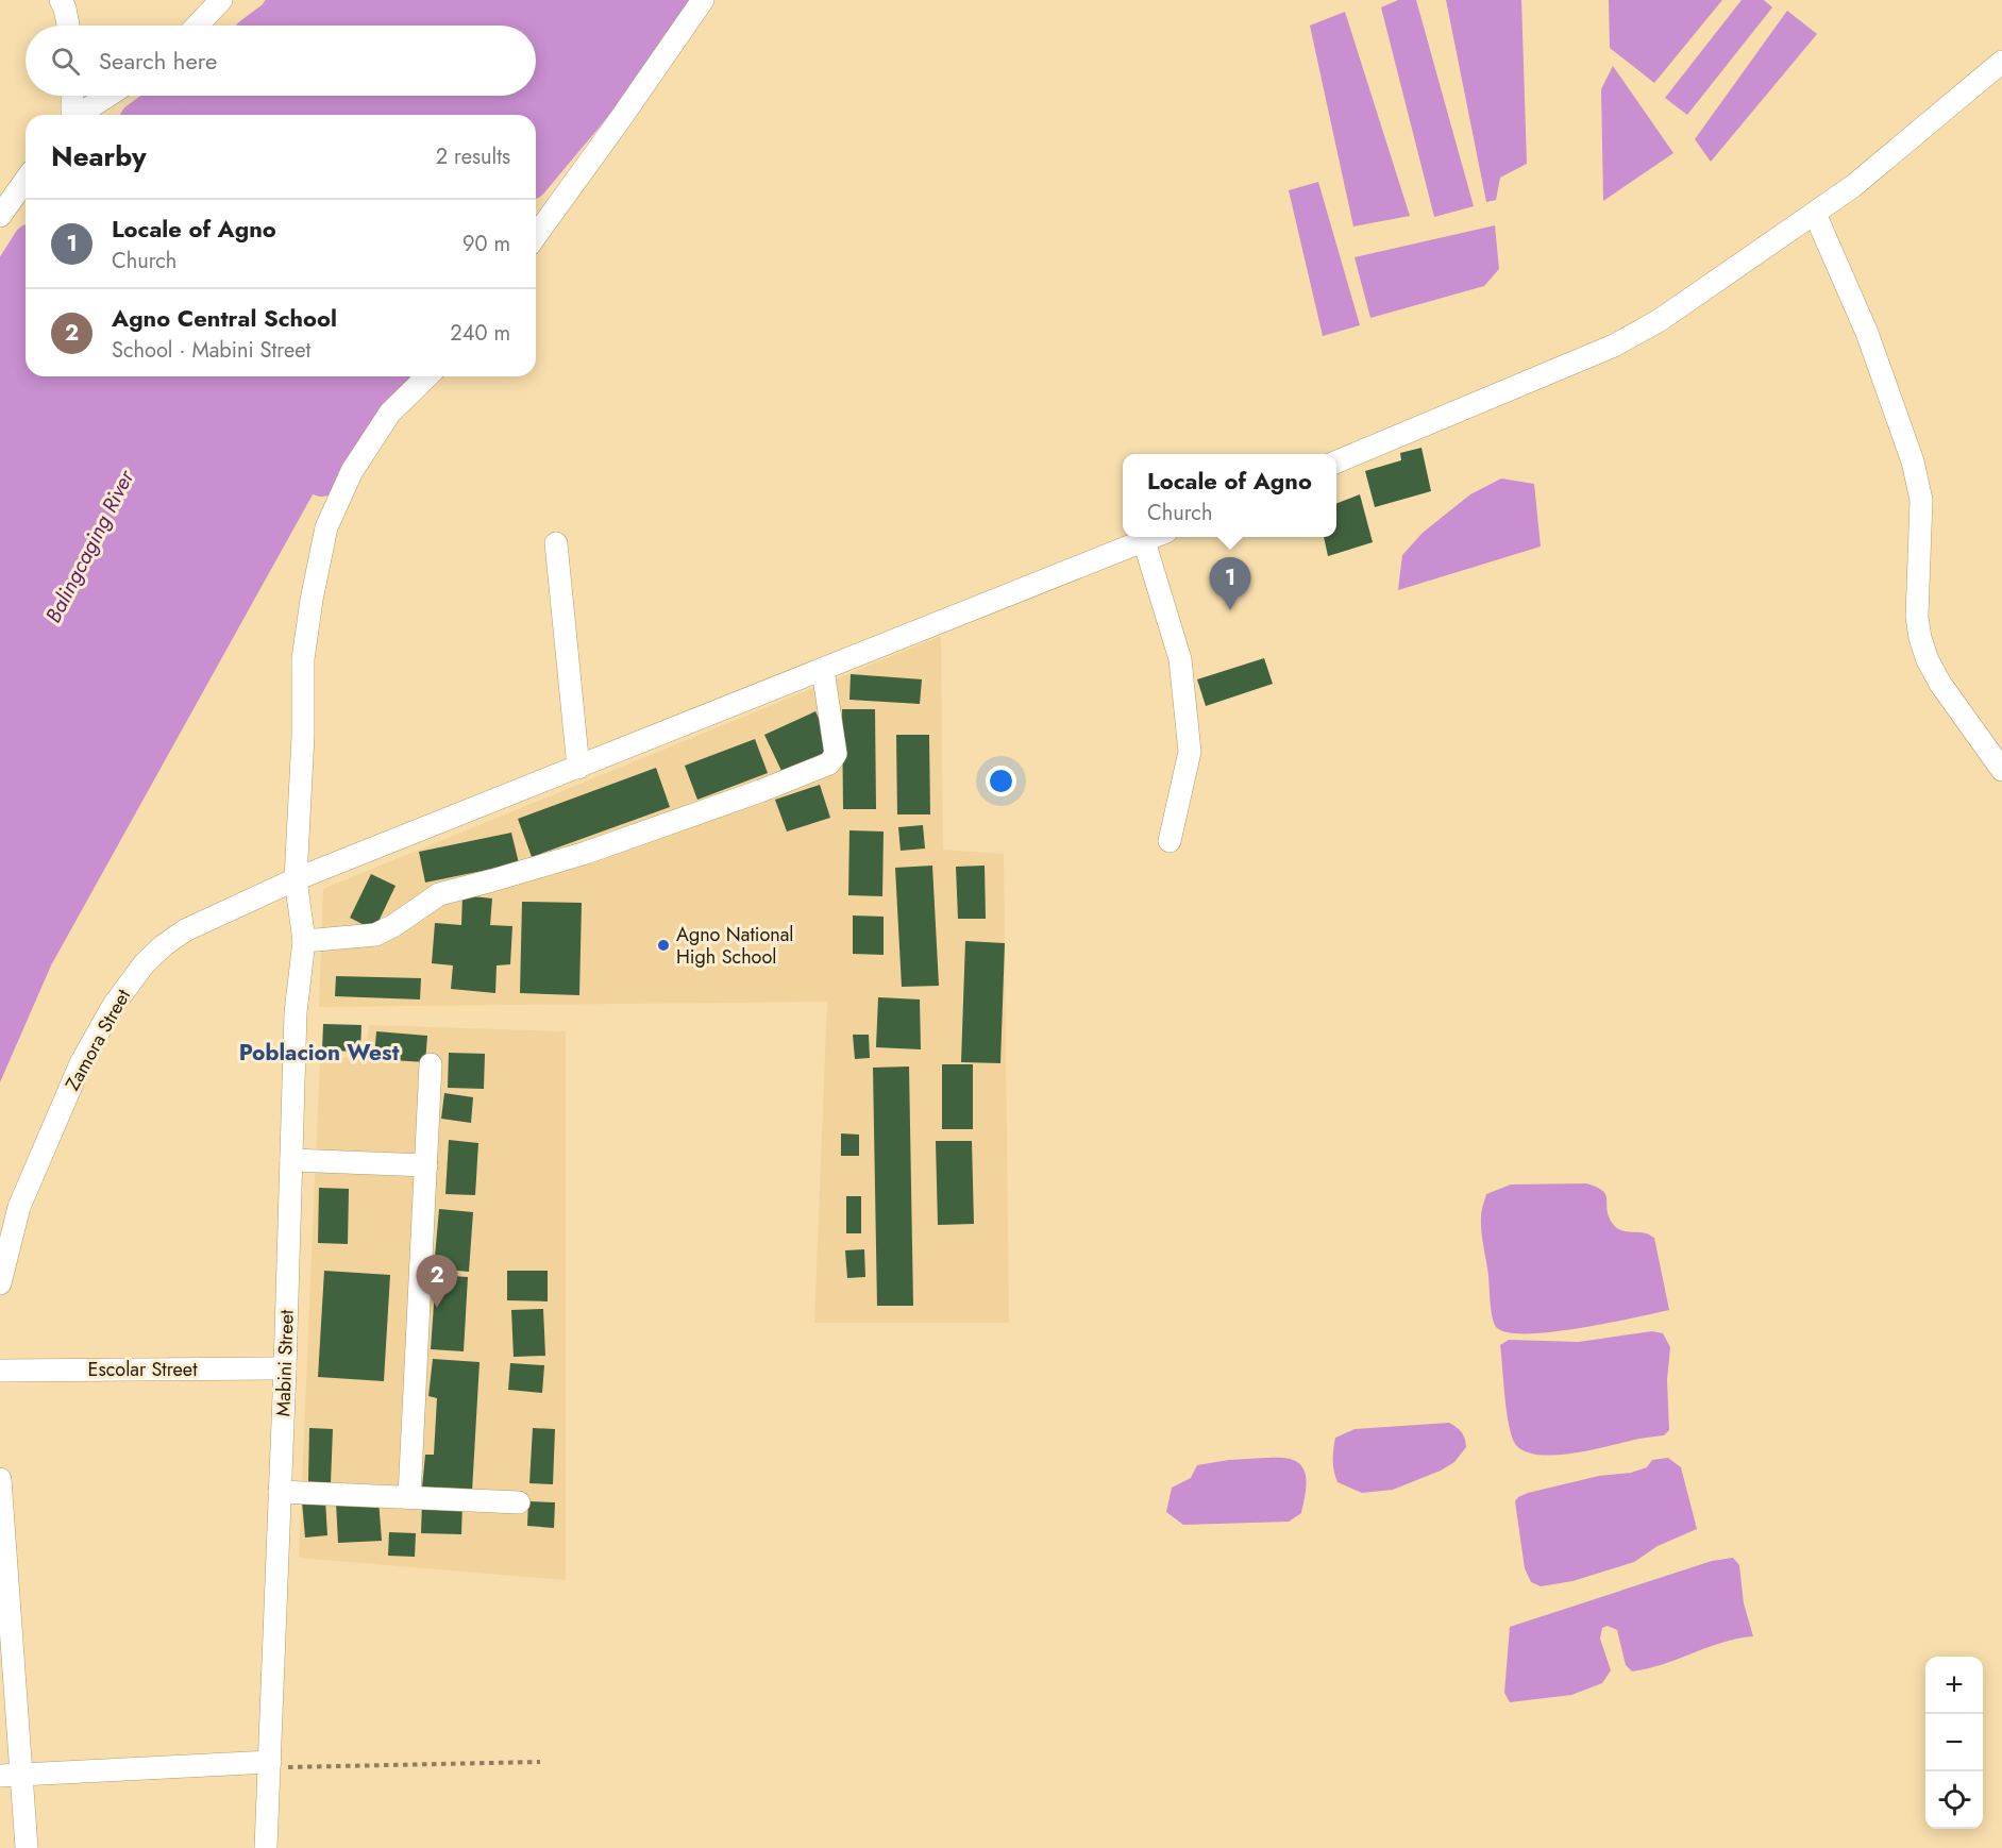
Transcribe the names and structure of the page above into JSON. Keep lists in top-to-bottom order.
{
  "streets": {
    "street": ["Zamora Street", "Mabini Street", "Escolar Street"]
  },
  "crossings": [
    ["Zamora Street", "Mabini Street"],
    ["Mabini Street", "Escolar Street"]
  ],
  "districts": ["Poblacion West"],
  "water": ["Balingcaging River"],
  "places": ["Agno National High School"],
  "page": {
    "search": "Search here",
    "heading": ["Nearby", "2 results"],
    "list": [
      {
        "mark": "1",
        "name": "Locale of Agno",
        "note": "Church",
        "value": "90 m"
      },
      {
        "mark": "2",
        "name": "Agno Central School",
        "note": "School · Mabini Street",
        "value": "240 m"
      }
    ],
    "popup": ["Locale of Agno", "Church"],
    "pins": ["1", "2"],
    "map_buttons": ["+", "−"]
  }
}
